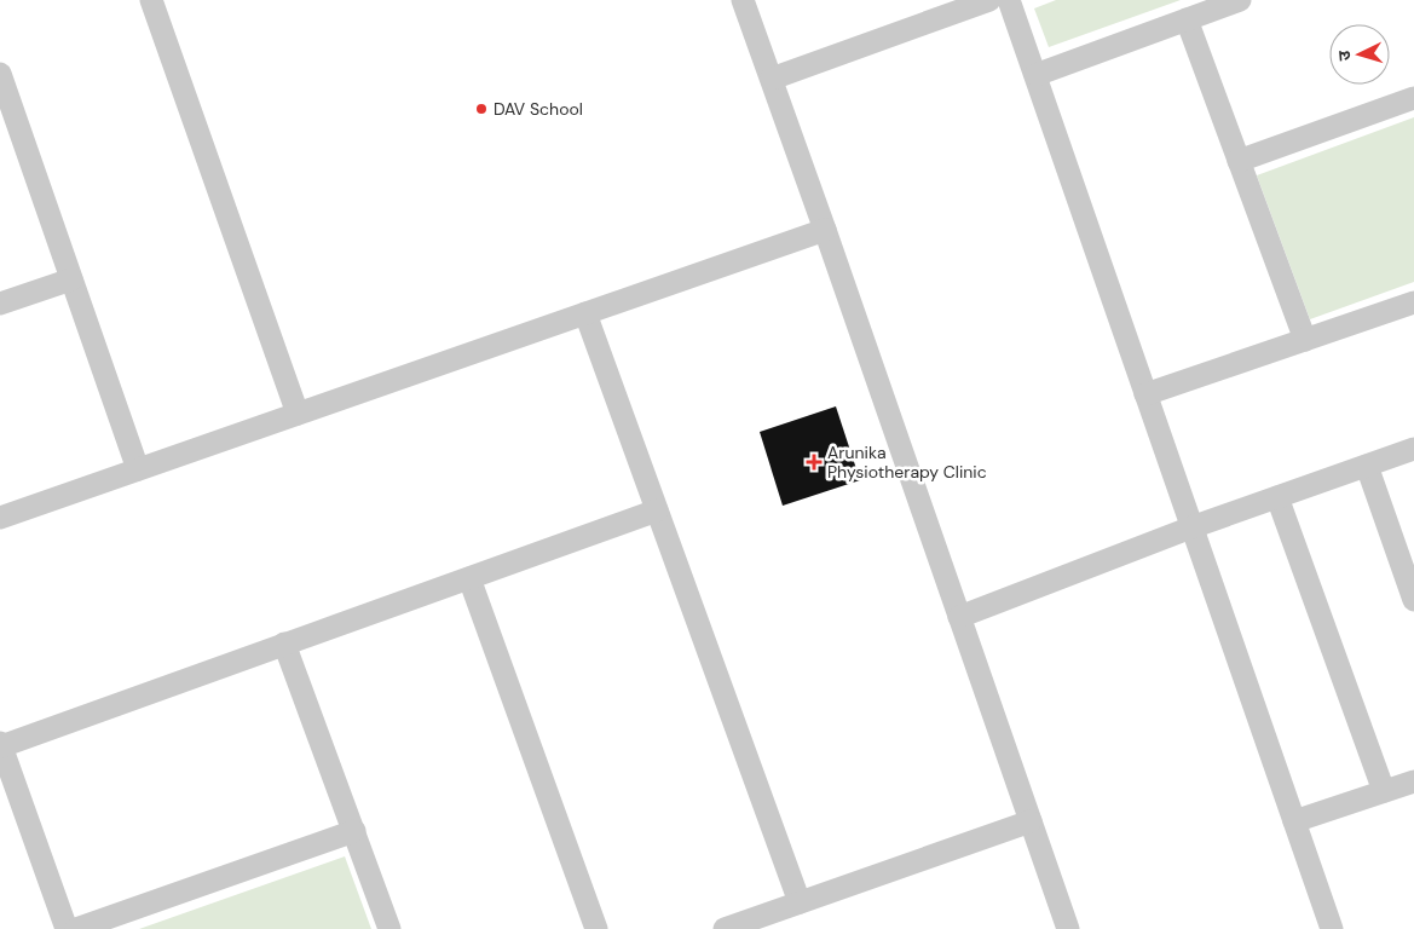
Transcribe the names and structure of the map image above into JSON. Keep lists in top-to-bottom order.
{
  "places": {
    "other": ["DAV School"],
    "health": ["Arunika Physiotherapy Clinic"]
  },
  "north": "left"
}
